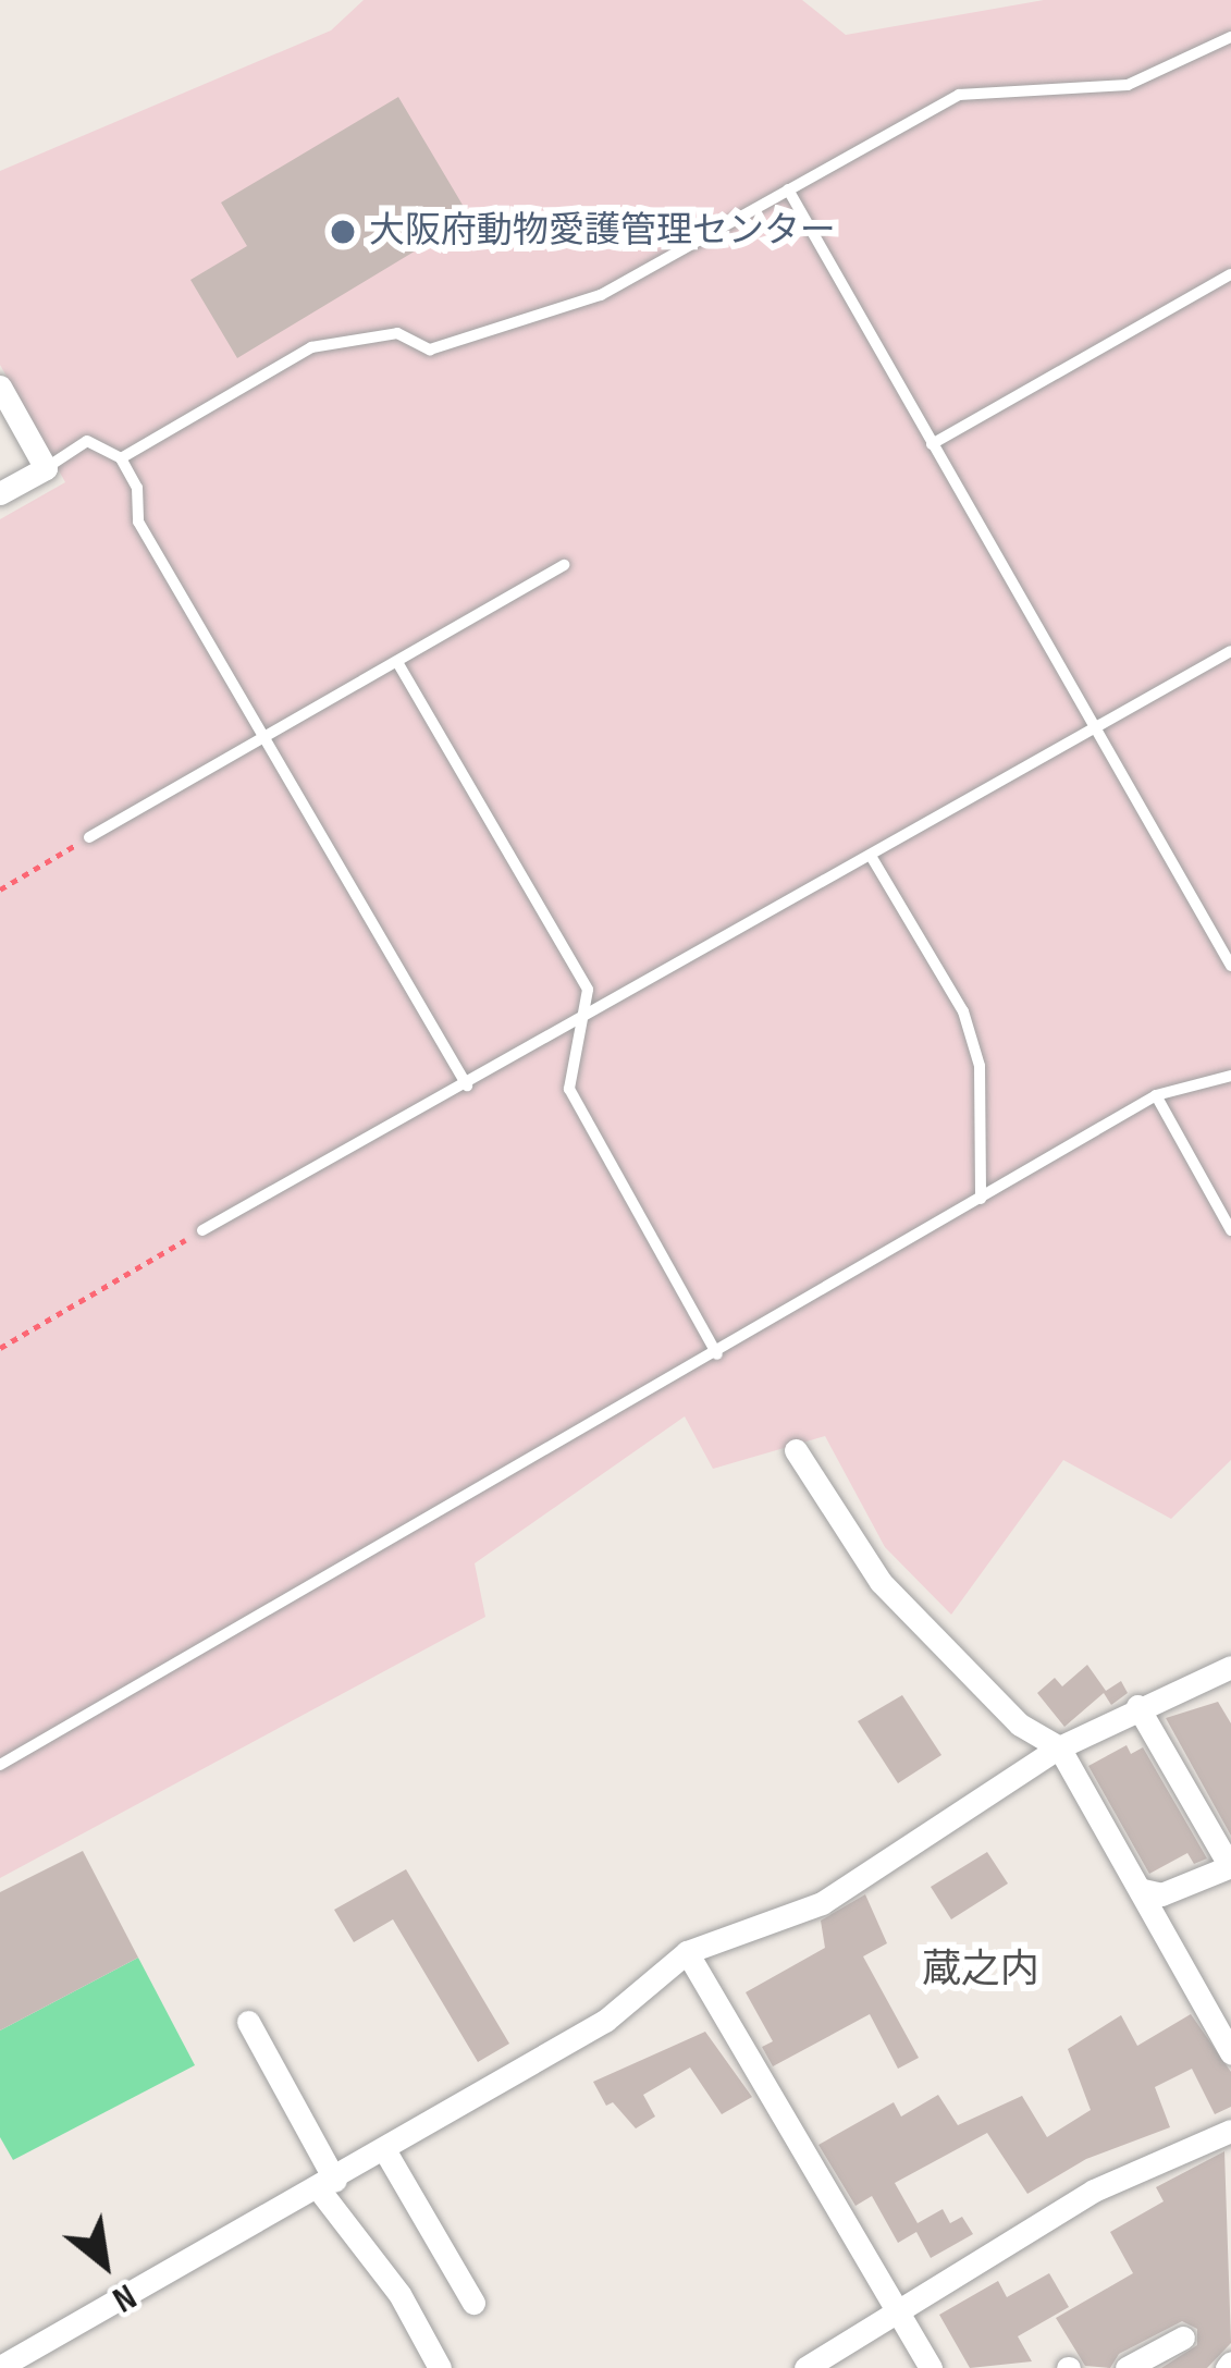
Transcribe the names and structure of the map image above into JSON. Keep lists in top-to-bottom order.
{
  "districts": ["蔵之内"],
  "places": ["大阪府動物愛護管理センター"],
  "north": "bottom right"
}
